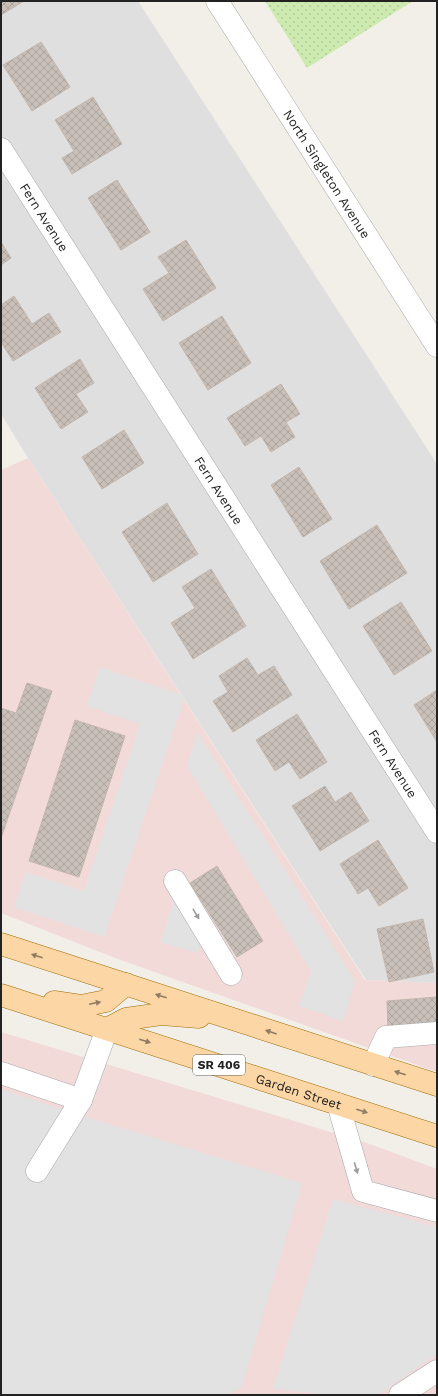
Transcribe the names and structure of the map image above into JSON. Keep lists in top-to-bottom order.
{
  "streets": {
    "main road": ["SR 406", "Garden Street"],
    "street": ["North Singleton Avenue", "Fern Avenue"]
  }
}
